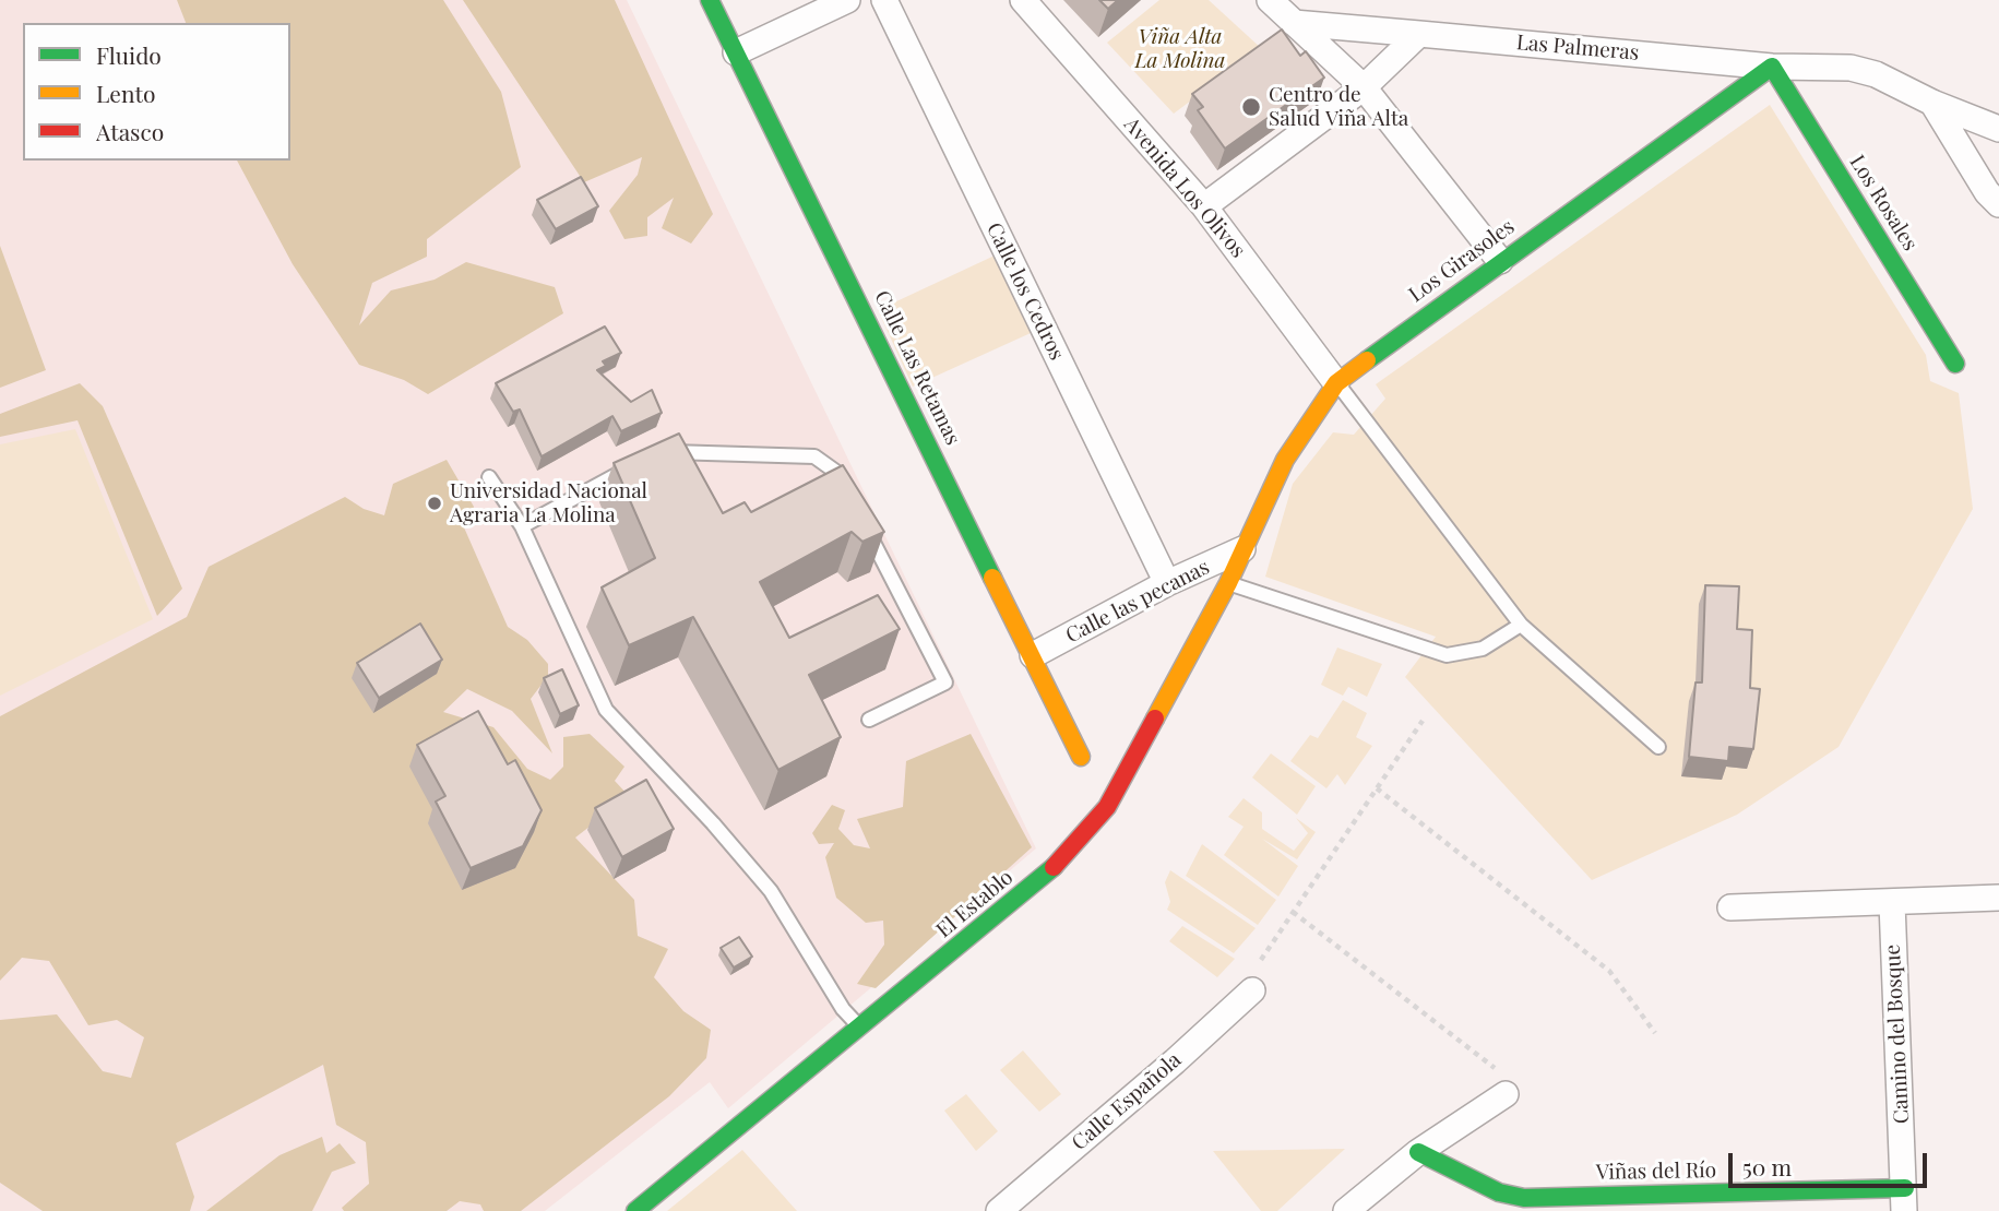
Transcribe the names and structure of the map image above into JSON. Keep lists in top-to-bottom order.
{
  "streets": {
    "street": [
      "Las Palmeras",
      "Avenida Los Olivos",
      "Los Rosales",
      "Los Girasoles",
      "Calle los Cedros",
      "Calle Las Retamas",
      "Calle las pecanas",
      "El Establo",
      "Camino del Bosque",
      "Calle Española",
      "Viñas del Río"
    ]
  },
  "crossings": [
    ["Las Palmeras", "Los Rosales"],
    ["Las Palmeras", "Los Girasoles"],
    ["Avenida Los Olivos", "Los Girasoles"],
    ["Los Rosales", "Los Girasoles"],
    ["Los Girasoles", "Calle las pecanas"],
    ["Los Girasoles", "El Establo"],
    ["Calle los Cedros", "Calle las pecanas"],
    ["Calle Las Retamas", "Calle las pecanas"],
    ["Calle las pecanas", "El Establo"],
    ["Camino del Bosque", "Viñas del Río"]
  ],
  "parks": ["Viña Alta La Molina"],
  "places": ["Centro de Salud Viña Alta", "Universidad Nacional Agraria La Molina"],
  "legend": ["Fluido", "Lento", "Atasco"],
  "scale_bar": "50 m"
}
